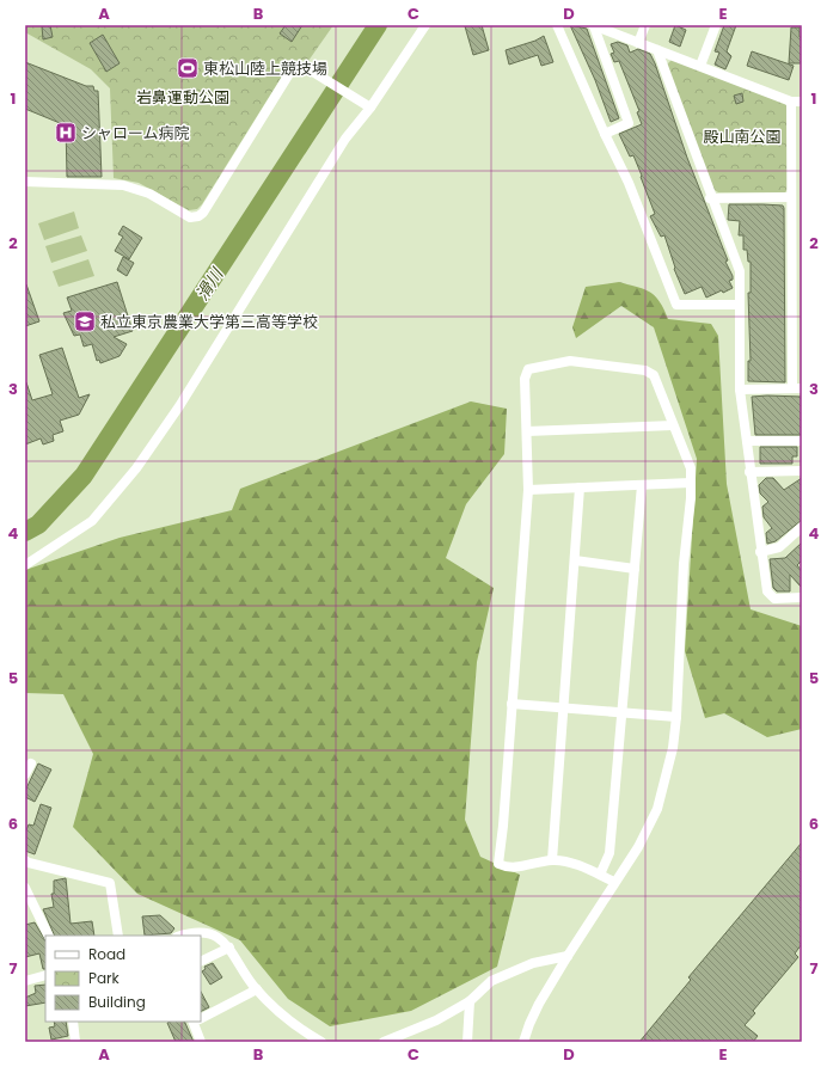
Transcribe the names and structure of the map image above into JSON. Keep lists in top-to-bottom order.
{
  "water": ["滑川"],
  "parks": ["岩鼻運動公園", "殿山南公園"],
  "places": {
    "sports": ["東松山陸上競技場"],
    "hospital": ["シャローム病院"],
    "school or university": ["私立東京農業大学第三高等学校"]
  },
  "legend": ["Road", "Park", "Building"],
  "grid": {
    "columns": [
      "A",
      "B",
      "C",
      "D",
      "E"
    ],
    "rows": [
      "1",
      "2",
      "3",
      "4",
      "5",
      "6",
      "7"
    ]
  }
}
